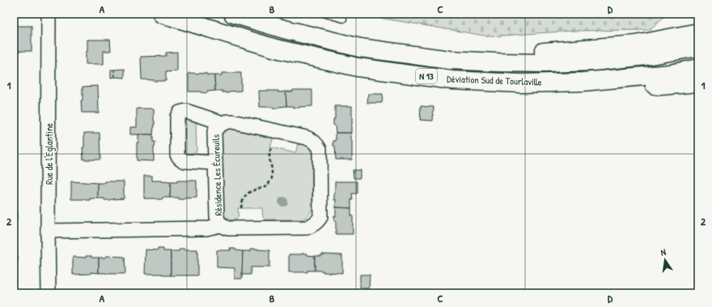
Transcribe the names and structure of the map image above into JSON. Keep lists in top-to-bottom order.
{
  "streets": {
    "highway": ["N 13", "Déviation Sud de Tourlaville"],
    "street": ["Rue de l'Eglantine", "Résidence Les Écureuils"]
  },
  "north": "top",
  "grid": {
    "columns": [
      "A",
      "B",
      "C",
      "D"
    ],
    "rows": ["1", "2"]
  }
}
